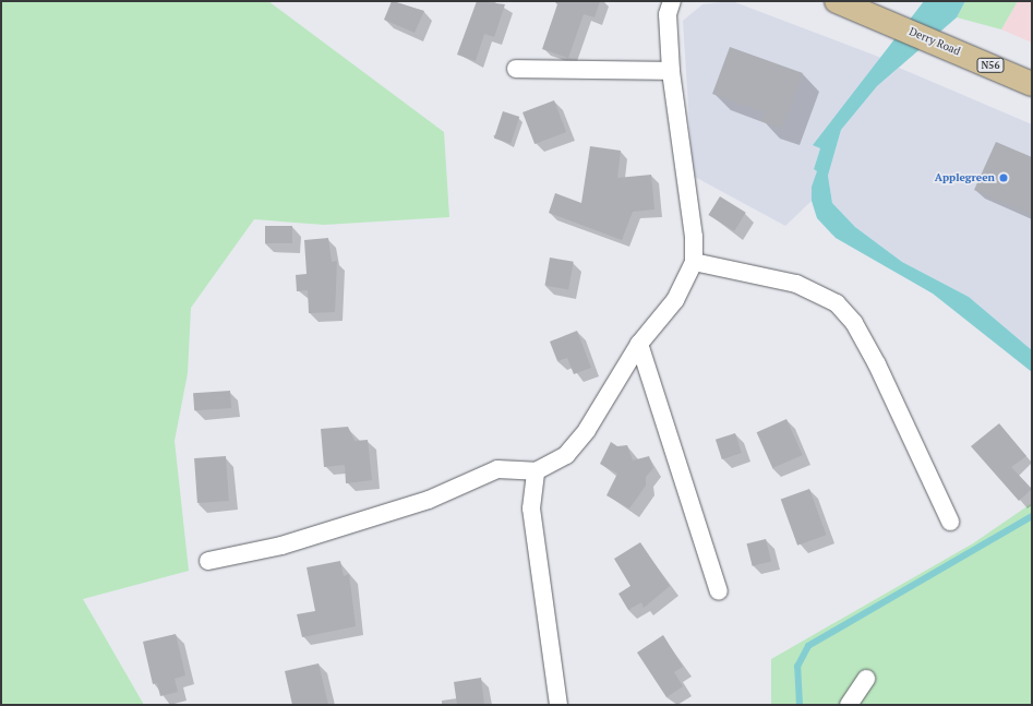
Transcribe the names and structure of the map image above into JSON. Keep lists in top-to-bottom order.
{
  "streets": {
    "main road": ["Derry Road", "N56"]
  },
  "places": ["Applegreen"]
}
